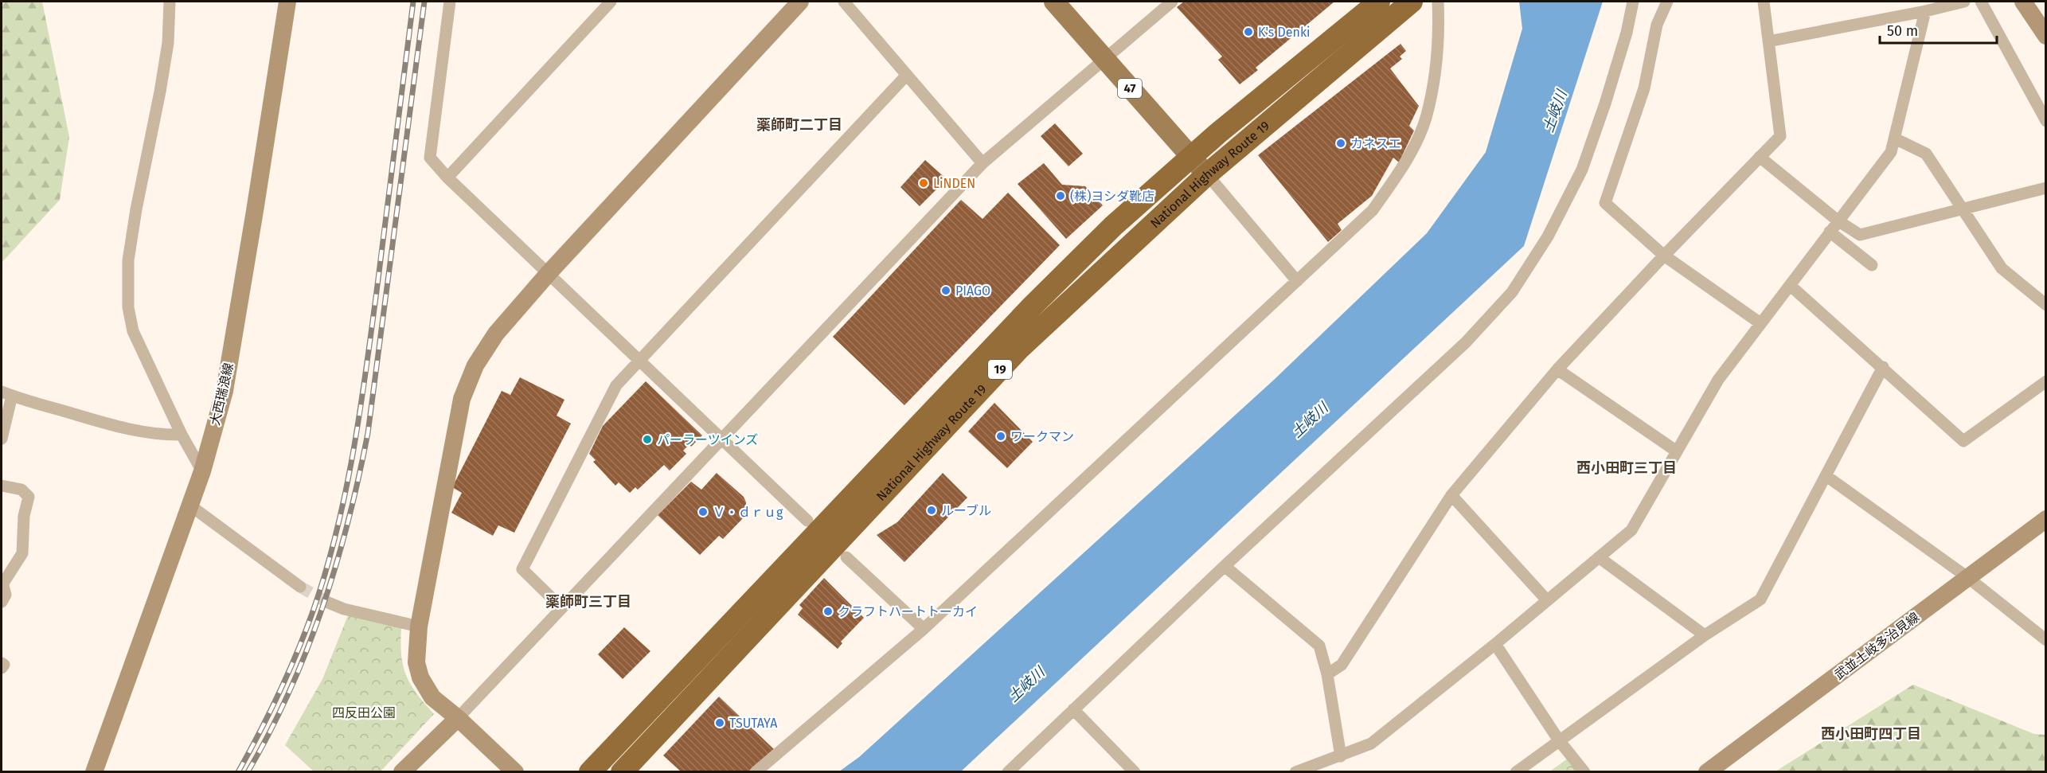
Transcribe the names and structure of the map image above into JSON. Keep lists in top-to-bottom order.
{
  "streets": {
    "highway": ["National Highway Route 19", "19"],
    "main road": ["47", "大西瑞浪線", "武並土岐多治見線"]
  },
  "crossings": [
    ["47", "National Highway Route 19"]
  ],
  "districts": [
    "薬師町二丁目",
    "西小田町三丁目",
    "薬師町三丁目",
    "西小田町四丁目"
  ],
  "water": ["土岐川"],
  "parks": ["四反田公園"],
  "places": [
    "K's Denki",
    "カネスエ",
    "LiNDEN",
    "(株)ヨシダ靴店",
    "PIAGO",
    "ワークマン",
    "パーラーツインズ",
    "ルーブル",
    "Ｖ・ｄｒｕg",
    "クラフトハートトーカイ",
    "TSUTAYA"
  ],
  "scale_bar": "50 m"
}
